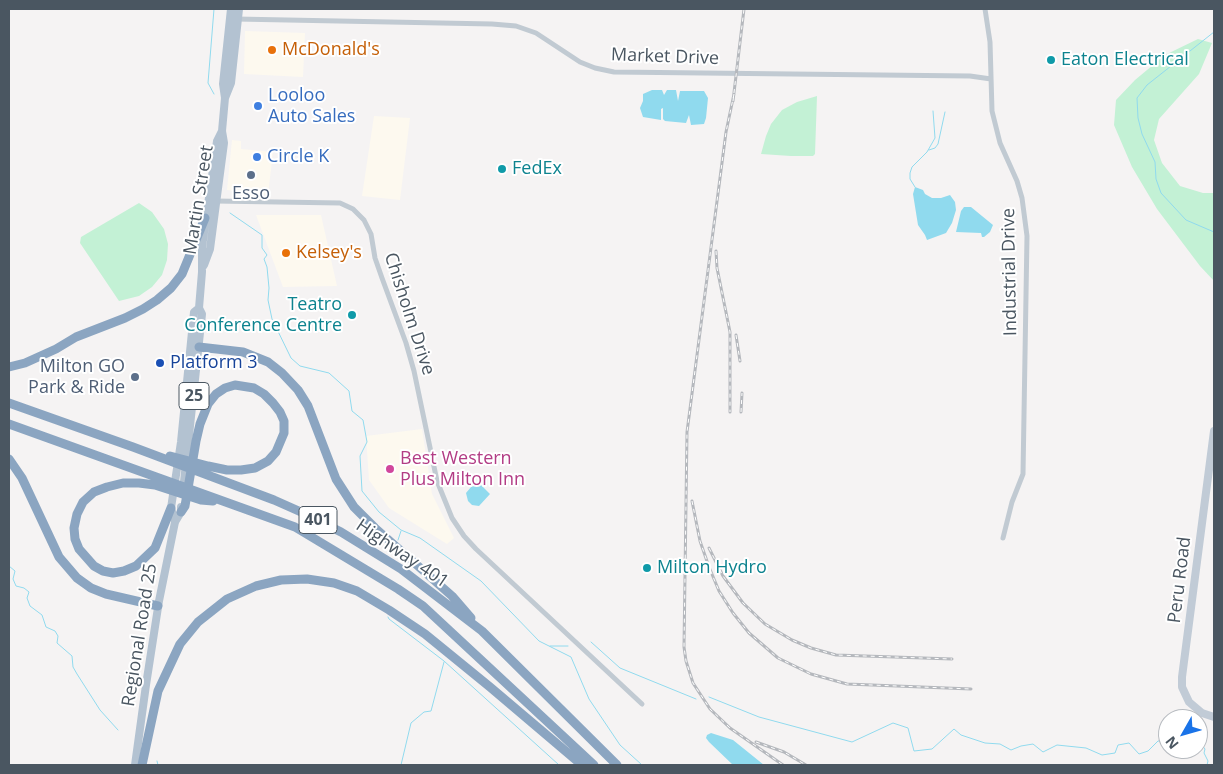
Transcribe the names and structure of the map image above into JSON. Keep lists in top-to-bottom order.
{
  "streets": {
    "highway": ["401", "Highway 401"],
    "main road": ["Martin Street", "25", "Regional Road 25"],
    "street": [
      "Market Drive",
      "Industrial Drive",
      "Chisholm Drive",
      "Peru Road"
    ]
  },
  "crossings": [
    ["Market Drive", "Martin Street"],
    ["Market Drive", "Industrial Drive"],
    ["Martin Street", "Chisholm Drive"],
    ["Martin Street", "Regional Road 25"]
  ],
  "places": [
    "McDonald's",
    "Eaton Electrical",
    "Looloo Auto Sales",
    "Circle K",
    "FedEx",
    "Esso",
    "Kelsey's",
    "Teatro Conference Centre",
    "Platform 3",
    "Milton GO Park & Ride",
    "Best Western Plus Milton Inn",
    "Milton Hydro"
  ],
  "north": "bottom left"
}
